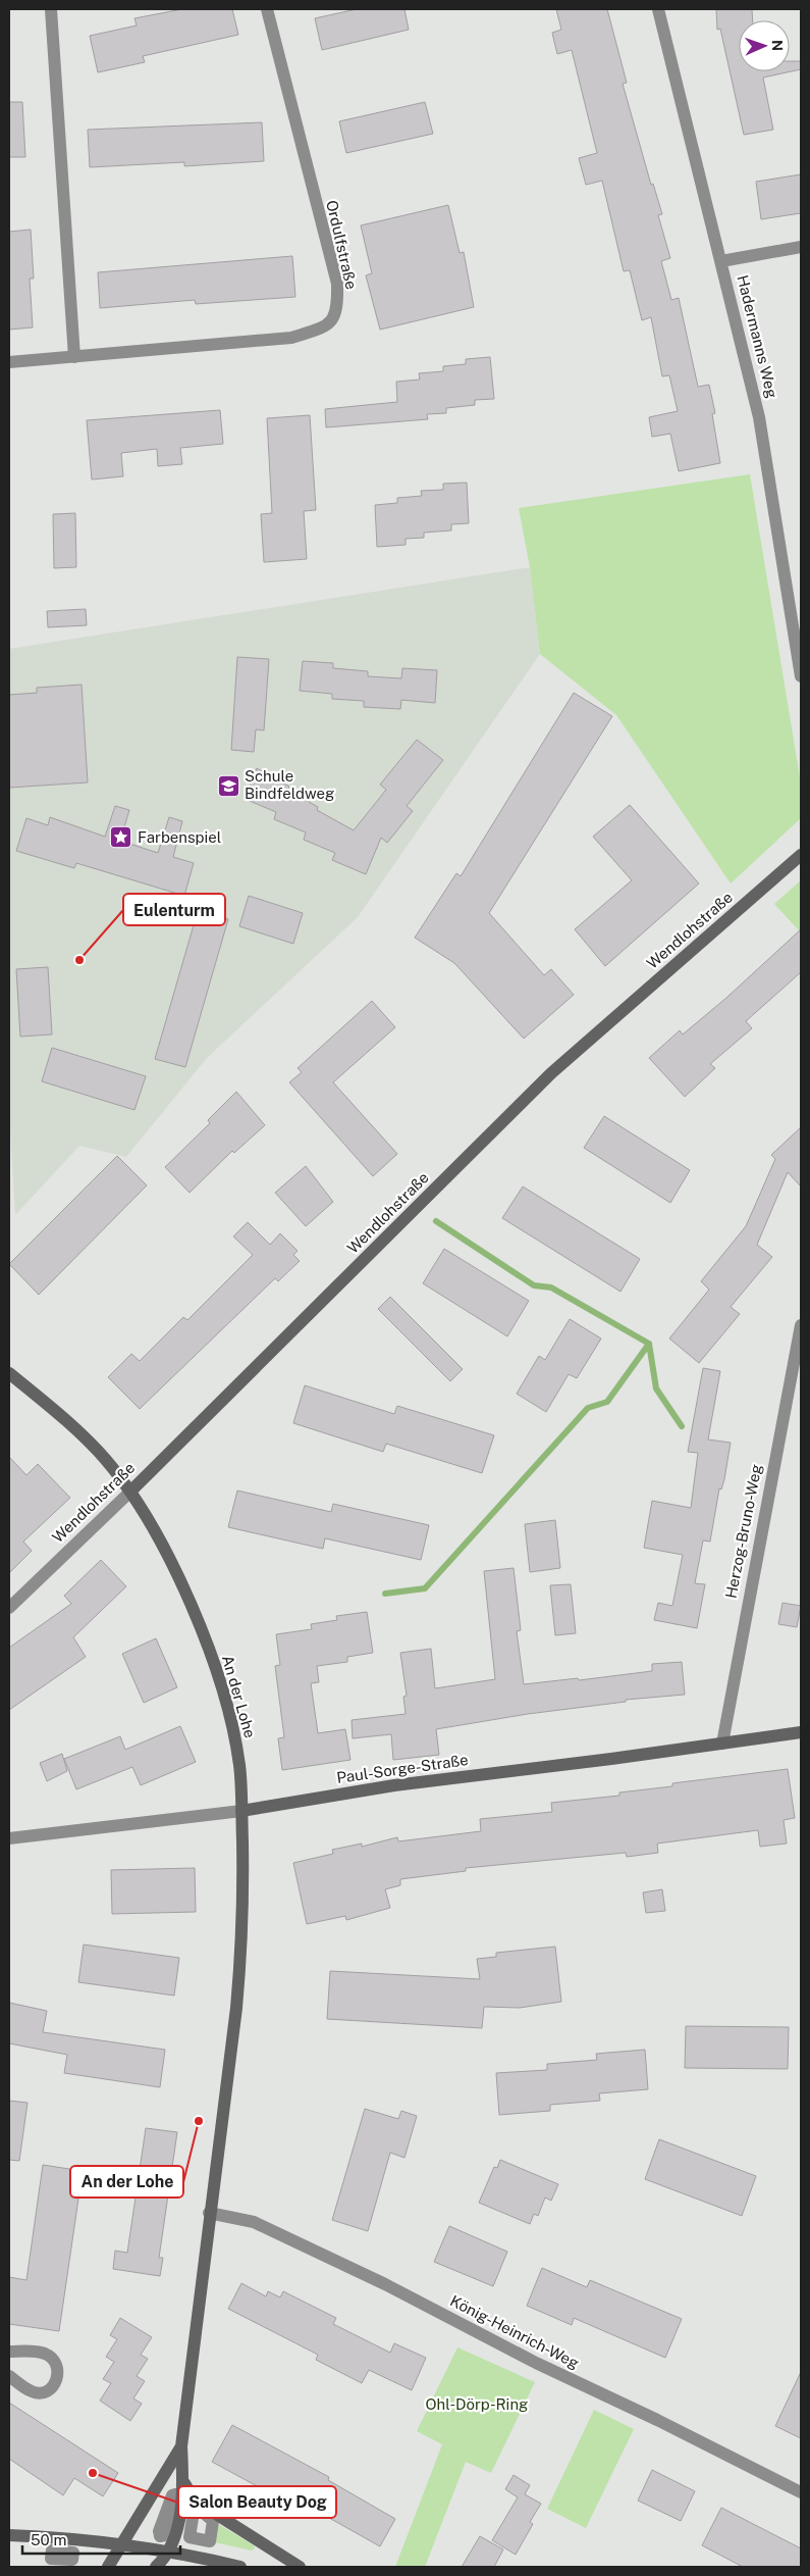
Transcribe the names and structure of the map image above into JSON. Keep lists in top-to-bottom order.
{
  "streets": {
    "street": [
      "Ordulfstraße",
      "Hadermanns Weg",
      "Wendlohstraße",
      "Herzog-Bruno-Weg",
      "An der Lohe",
      "Paul-Sorge-Straße",
      "König-Heinrich-Weg"
    ]
  },
  "crossings": [
    ["Wendlohstraße", "An der Lohe"],
    ["Herzog-Bruno-Weg", "Paul-Sorge-Straße"],
    ["An der Lohe", "Paul-Sorge-Straße"],
    ["An der Lohe", "König-Heinrich-Weg"]
  ],
  "parks": ["Ohl-Dörp-Ring"],
  "places": {
    "school or university": ["Schule Bindfeldweg"],
    "place": ["Farbenspiel"],
    "other": ["Eulenturm", "An der Lohe", "Salon Beauty Dog"]
  },
  "scale_bar": "50 m",
  "north": "right"
}
